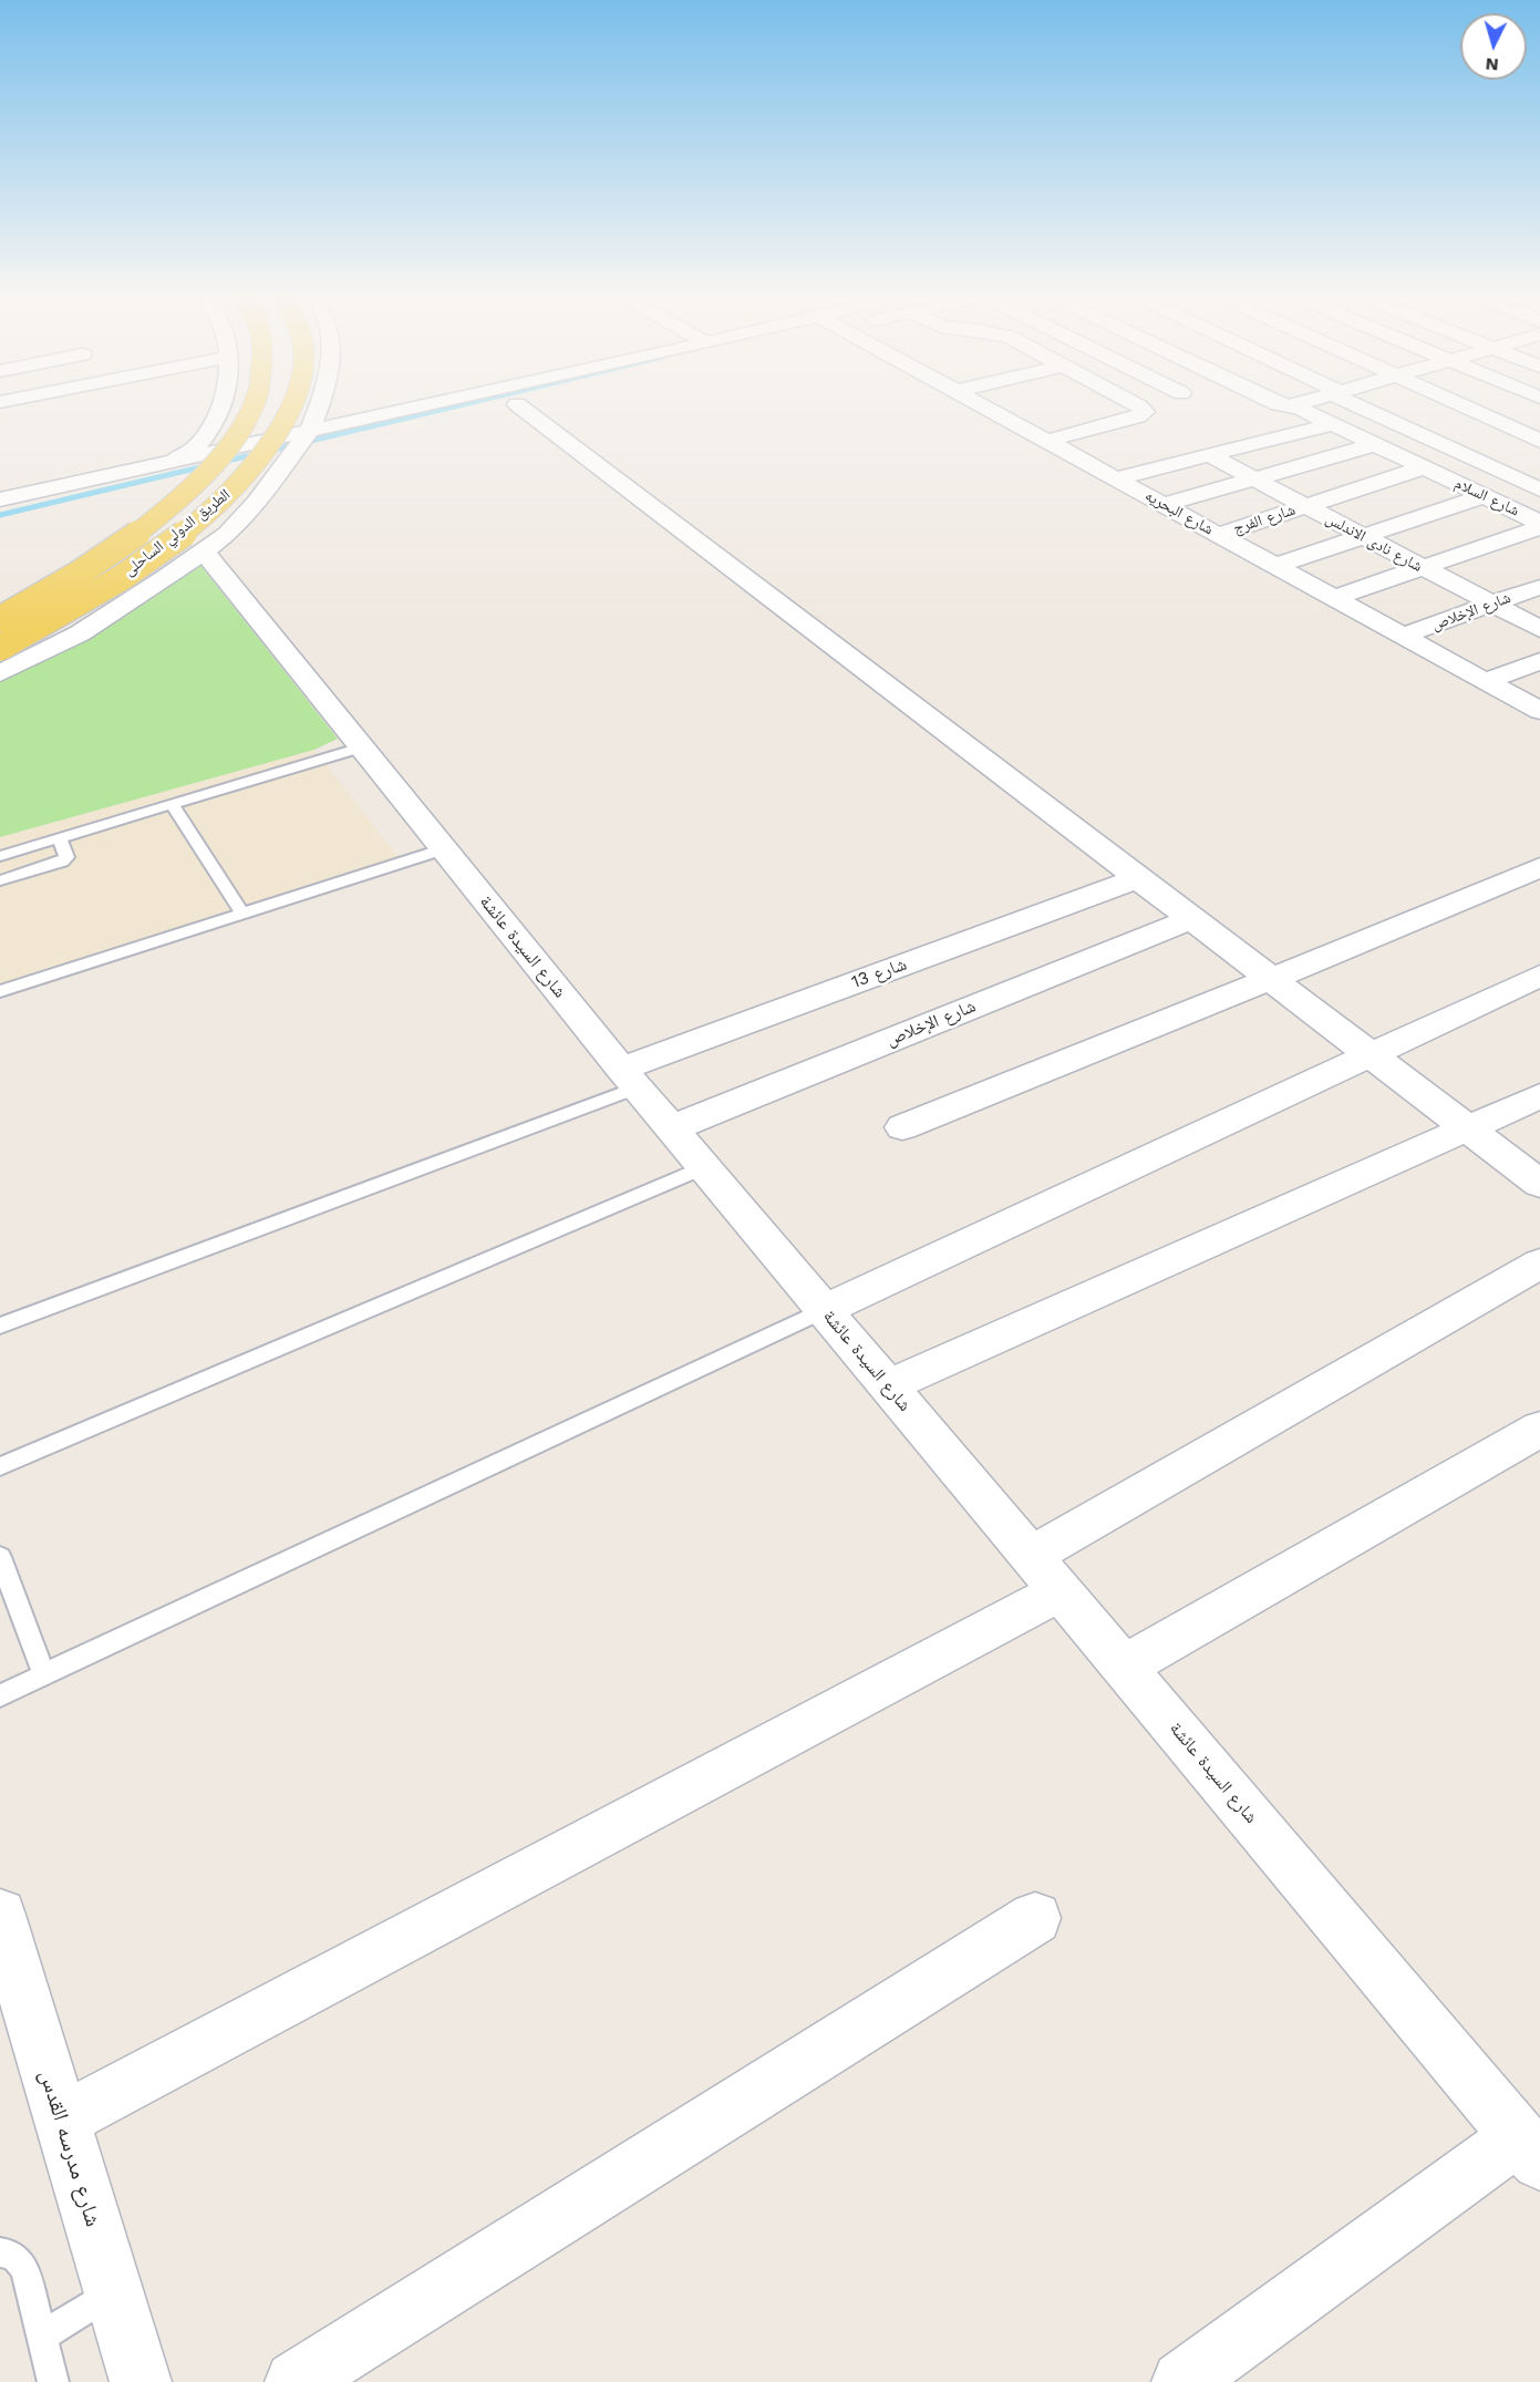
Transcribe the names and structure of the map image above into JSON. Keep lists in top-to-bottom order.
{
  "streets": {
    "main road": ["الطريق الدولي الساحلى"],
    "street": [
      "شارع السلام",
      "شارع البحريه",
      "شارع الفرج",
      "شارع نادى الاندلس",
      "شارع الإخلاص",
      "شارع السيدة عائشة",
      "شارع 13",
      "شارع مدرسه القدس"
    ]
  },
  "crossings": [
    ["شارع السلام", "شارع الفرج"],
    ["شارع البحريه", "شارع الفرج"],
    ["شارع البحريه", "شارع الإخلاص"],
    ["شارع الفرج", "شارع نادى الاندلس"],
    ["شارع نادى الاندلس", "شارع الإخلاص"],
    ["شارع الإخلاص", "شارع السيدة عائشة"],
    ["شارع السيدة عائشة", "شارع 13"]
  ],
  "north": "bottom"
}
